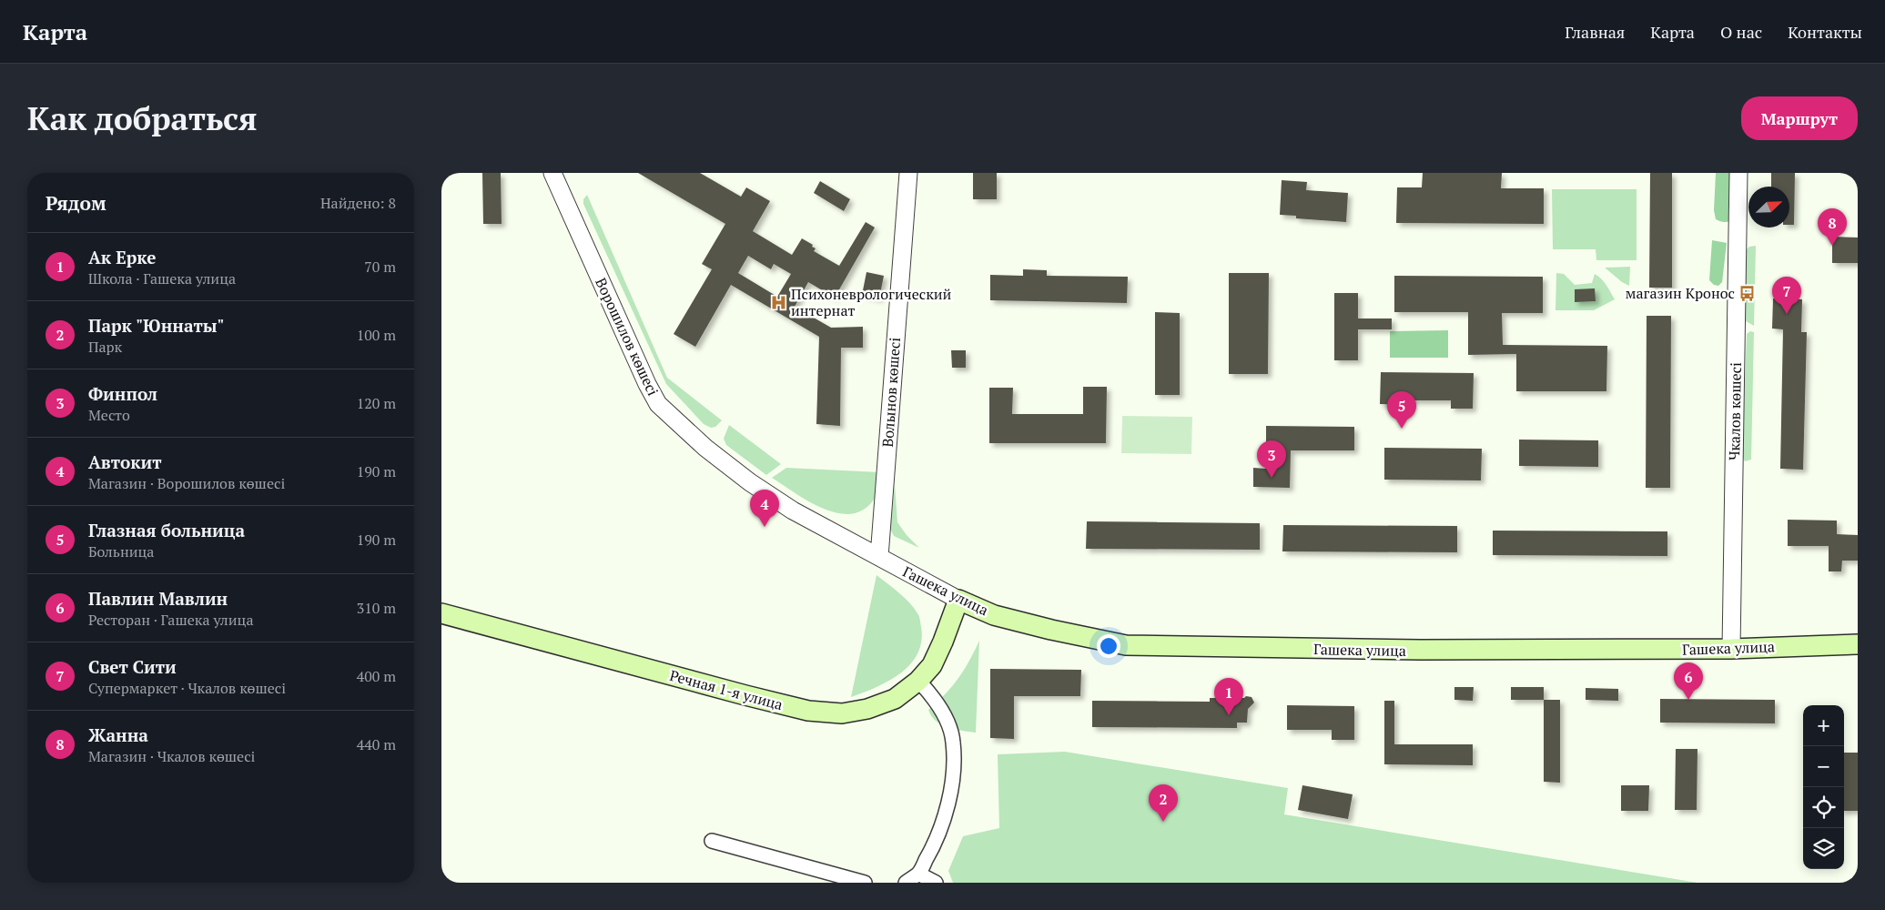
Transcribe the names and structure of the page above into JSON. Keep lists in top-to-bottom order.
{
  "streets": {
    "main road": ["Гашека улица", "Речная 1-я улица"],
    "street": ["Ворошилов көшесі", "Волынов көшесі", "Чкалов көшесі"]
  },
  "crossings": [
    ["Ворошилов көшесі", "Волынов көшесі"],
    ["Ворошилов көшесі", "Гашека улица"],
    ["Волынов көшесі", "Гашека улица"],
    ["Чкалов көшесі", "Гашека улица"],
    ["Гашека улица", "Речная 1-я улица"]
  ],
  "places": {
    "bus stop": ["магазин Кронос"],
    "hospital": ["Психоневрологический интернат"]
  },
  "north": "top right",
  "page": {
    "header": "Карта",
    "nav": [
      "Главная",
      "Карта",
      "О нас",
      "Контакты"
    ],
    "buttons": "Маршрут",
    "title": "Как добраться",
    "heading": ["Рядом", "Найдено: 8"],
    "pins": [
      "8",
      "7",
      "5",
      "3",
      "4",
      "6",
      "1",
      "2"
    ],
    "list": [
      {
        "mark": "1",
        "name": "Ак Ерке",
        "note": "Школа · Гашека улица",
        "value": "70 m"
      },
      {
        "mark": "2",
        "name": "Парк \"Юннаты\"",
        "note": "Парк",
        "value": "100 m"
      },
      {
        "mark": "3",
        "name": "Финпол",
        "note": "Место",
        "value": "120 m"
      },
      {
        "mark": "4",
        "name": "Автокит",
        "note": "Магазин · Ворошилов көшесі",
        "value": "190 m"
      },
      {
        "mark": "5",
        "name": "Глазная больница",
        "note": "Больница",
        "value": "190 m"
      },
      {
        "mark": "6",
        "name": "Павлин Мавлин",
        "note": "Ресторан · Гашека улица",
        "value": "310 m"
      },
      {
        "mark": "7",
        "name": "Свет Сити",
        "note": "Супермаркет · Чкалов көшесі",
        "value": "400 m"
      },
      {
        "mark": "8",
        "name": "Жанна",
        "note": "Магазин · Чкалов көшесі",
        "value": "440 m"
      }
    ],
    "map_buttons": ["+", "−"]
  }
}
